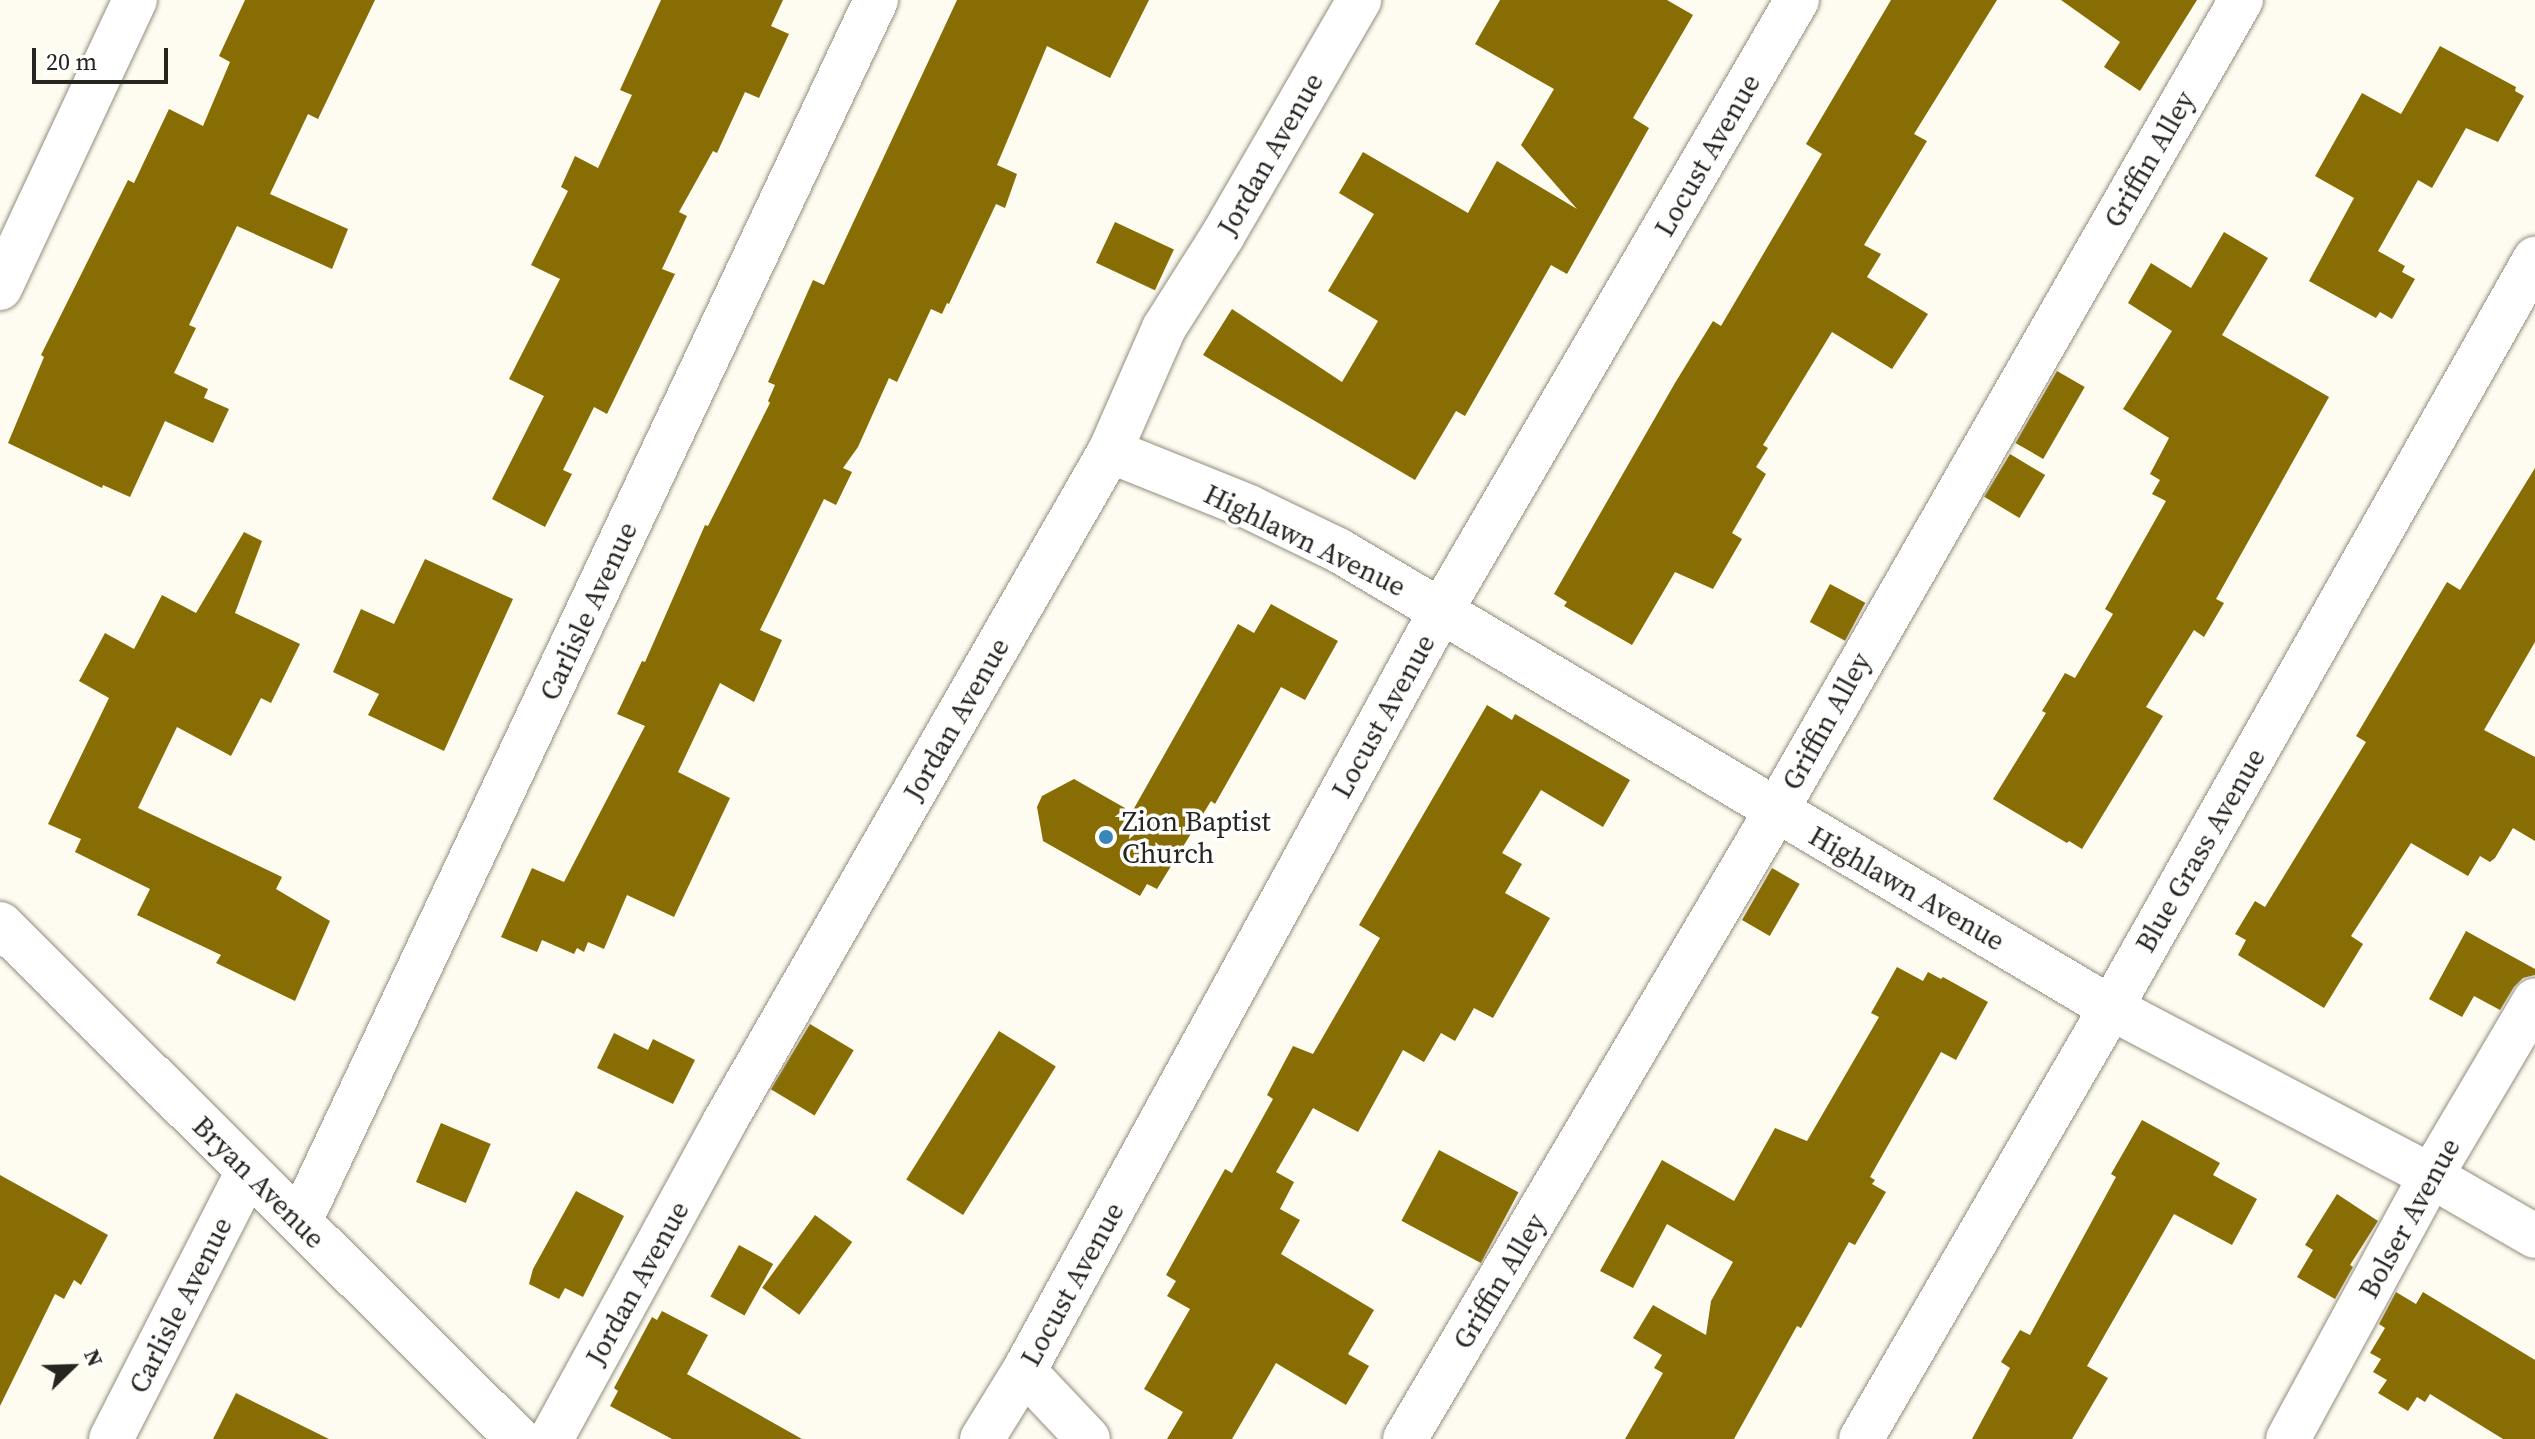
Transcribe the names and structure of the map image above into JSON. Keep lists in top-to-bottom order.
{
  "streets": {
    "street": [
      "Jordan Avenue",
      "Locust Avenue",
      "Griffin Alley",
      "Highlawn Avenue",
      "Carlisle Avenue",
      "Blue Grass Avenue",
      "Bryan Avenue",
      "Bolser Avenue"
    ]
  },
  "crossings": [
    ["Jordan Avenue", "Highlawn Avenue"],
    ["Locust Avenue", "Highlawn Avenue"],
    ["Griffin Alley", "Highlawn Avenue"],
    ["Highlawn Avenue", "Blue Grass Avenue"],
    ["Highlawn Avenue", "Bolser Avenue"],
    ["Carlisle Avenue", "Bryan Avenue"]
  ],
  "places": ["Zion Baptist Church"],
  "scale_bar": "20 m",
  "north": "top right"
}
